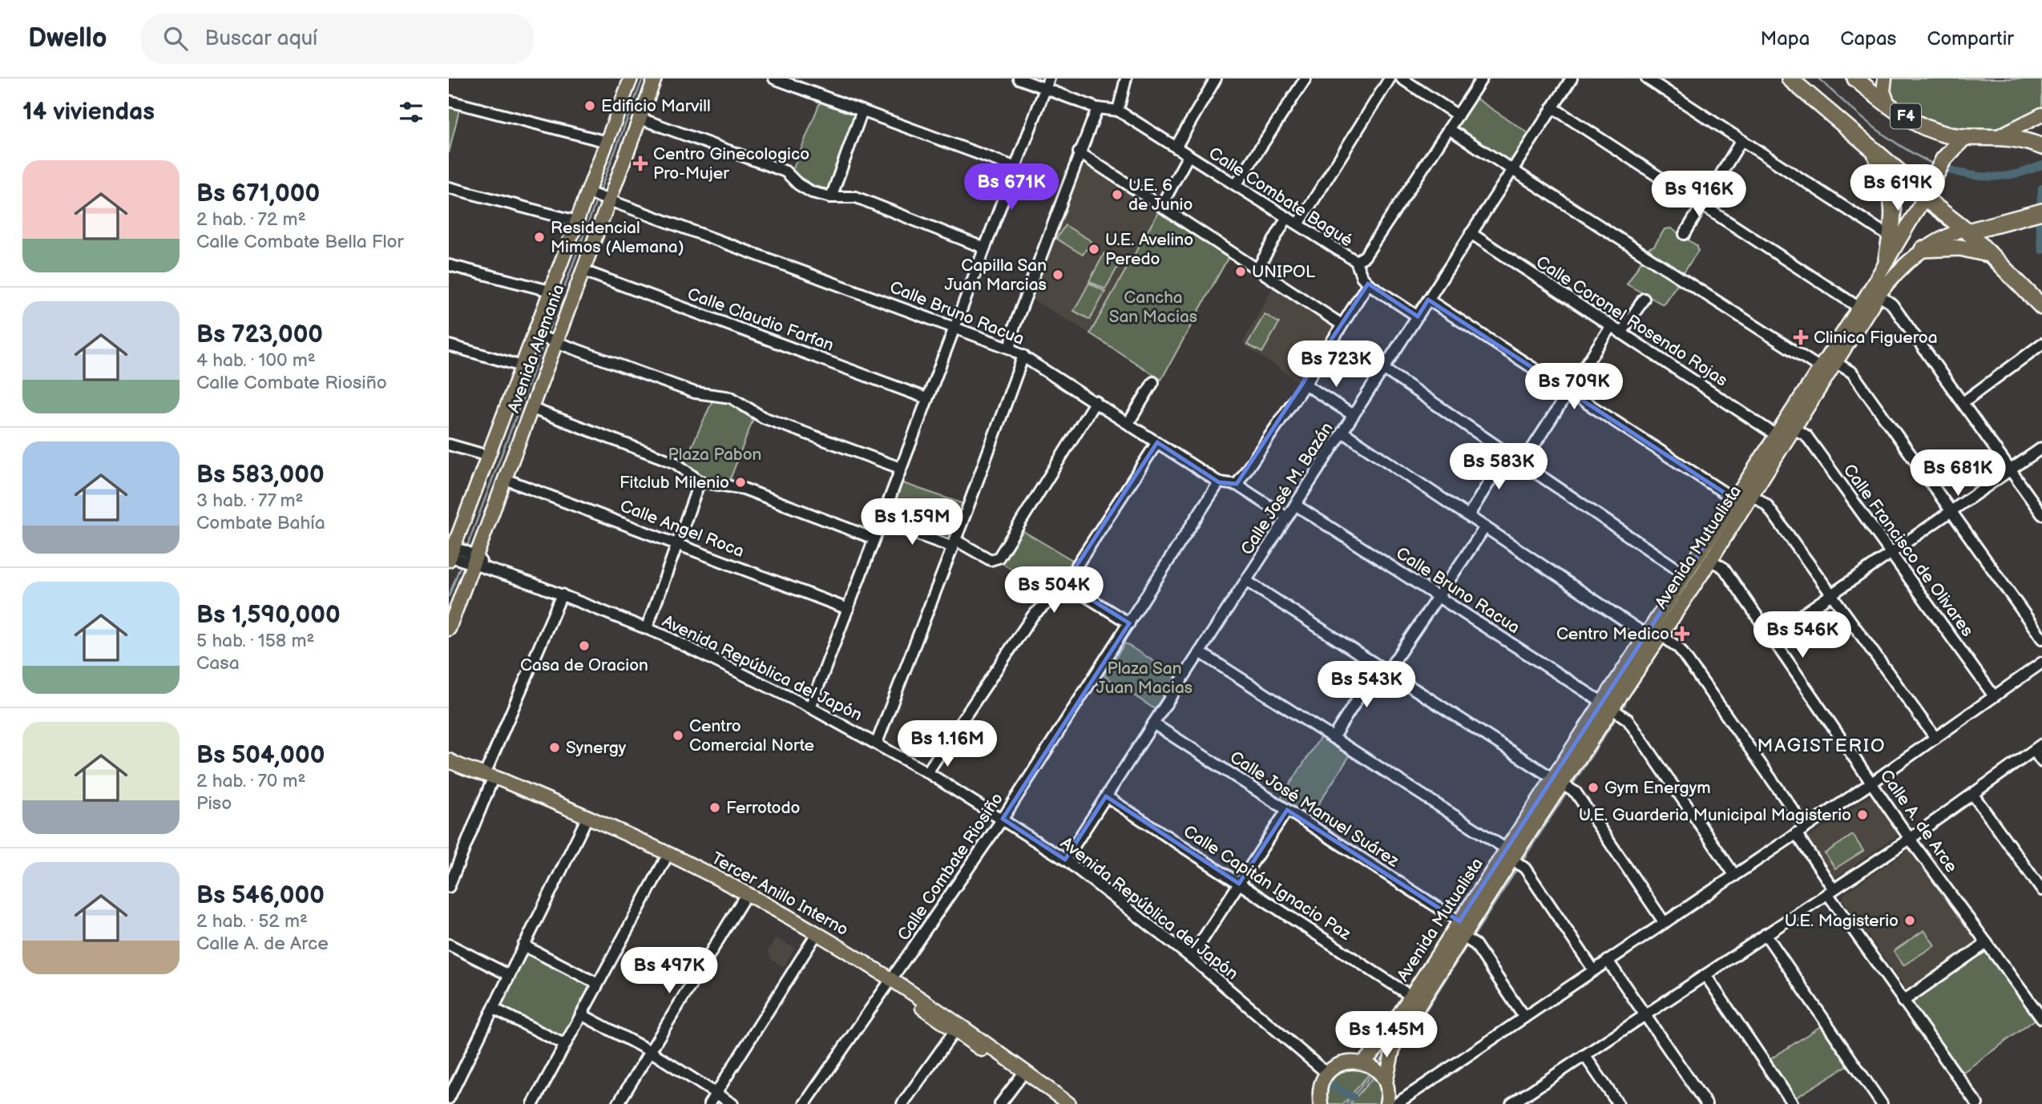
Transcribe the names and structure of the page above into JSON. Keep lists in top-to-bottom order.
{
  "streets": {
    "highway": ["F4"],
    "main road": ["Avenida Alemania", "Avenida Mutualista", "Tercer Anillo Interno"],
    "street": [
      "Calle Combate Bagué",
      "Calle Bruno Racua",
      "Calle Claudio Farfan",
      "Calle Coronel Rosendo Rojas",
      "Calle José M. Bazán",
      "Calle Angel Roca",
      "Calle Francisco de Olivares",
      "Avenida República del Japón",
      "Calle José Manuel Suárez",
      "Calle A. de Arce",
      "Calle Combate Riosiño",
      "Calle Capitán Ignacio Paz"
    ]
  },
  "crossings": [
    ["Calle Combate Bagué", "Calle José M. Bazán"],
    ["Calle Bruno Racua", "Avenida Alemania"],
    ["Calle Bruno Racua", "Calle José M. Bazán"],
    ["Calle Bruno Racua", "Avenida Mutualista"],
    ["Calle Bruno Racua", "Calle Combate Riosiño"],
    ["Calle Claudio Farfan", "Avenida Alemania"],
    ["Calle Coronel Rosendo Rojas", "Calle José M. Bazán"],
    ["Calle Coronel Rosendo Rojas", "Avenida Mutualista"],
    ["Avenida Alemania", "Calle Angel Roca"],
    ["Avenida Alemania", "Avenida República del Japón"],
    ["Calle José M. Bazán", "Avenida República del Japón"],
    ["Calle José M. Bazán", "Calle José Manuel Suárez"],
    ["Calle José M. Bazán", "Calle Capitán Ignacio Paz"],
    ["Avenida Mutualista", "Calle Francisco de Olivares"],
    ["Avenida Mutualista", "Calle José Manuel Suárez"],
    ["Avenida Mutualista", "Calle A. de Arce"],
    ["Avenida Mutualista", "Calle Capitán Ignacio Paz"],
    ["Avenida República del Japón", "Calle Combate Riosiño"],
    ["Calle Combate Riosiño", "Tercer Anillo Interno"]
  ],
  "districts": ["MAGISTERIO"],
  "parks": ["Cancha San Macias", "Plaza Pabon", "Plaza San Juan Macias"],
  "places": {
    "other": [
      "Edificio Marvill",
      "U.E. 6 de Junio",
      "Residencial Mimos (Alemana)",
      "U.E. Avelino Peredo",
      "UNIPOL",
      "Capilla San Juan Marcias",
      "Fitclub Milenio",
      "Casa de Oracion",
      "Centro Comercial Norte",
      "Synergy",
      "Gym Energym",
      "Ferrotodo",
      "U.E. Guarderia Municipal Magisterio",
      "U.E. Magisterio"
    ],
    "health": ["Centro Ginecologico Pro-Mujer", "Clinica Figueroa", "Centro Medico"]
  },
  "page": {
    "header": "Dwello",
    "search": "Buscar aquí",
    "nav": ["Mapa", "Capas", "Compartir"],
    "heading": "14 viviendas",
    "list": [
      {
        "name": "Bs 671,000",
        "note": "2 hab. · 72 m² · Calle Combate Bella Flor"
      },
      {
        "name": "Bs 723,000",
        "note": "4 hab. · 100 m² · Calle Combate Riosiño"
      },
      {
        "name": "Bs 583,000",
        "note": "3 hab. · 77 m² · Combate Bahía"
      },
      {
        "name": "Bs 1,590,000",
        "note": "5 hab. · 158 m² · Casa"
      },
      {
        "name": "Bs 504,000",
        "note": "2 hab. · 70 m² · Piso"
      },
      {
        "name": "Bs 546,000",
        "note": "2 hab. · 52 m² · Calle A. de Arce"
      }
    ],
    "price": [
      "Bs 671K",
      "Bs 619K",
      "Bs 916K",
      "Bs 723K",
      "Bs 709K",
      "Bs 583K",
      "Bs 681K",
      "Bs 1.59M",
      "Bs 504K",
      "Bs 546K",
      "Bs 543K",
      "Bs 1.16M",
      "Bs 497K",
      "Bs 1.45M"
    ]
  }
}
